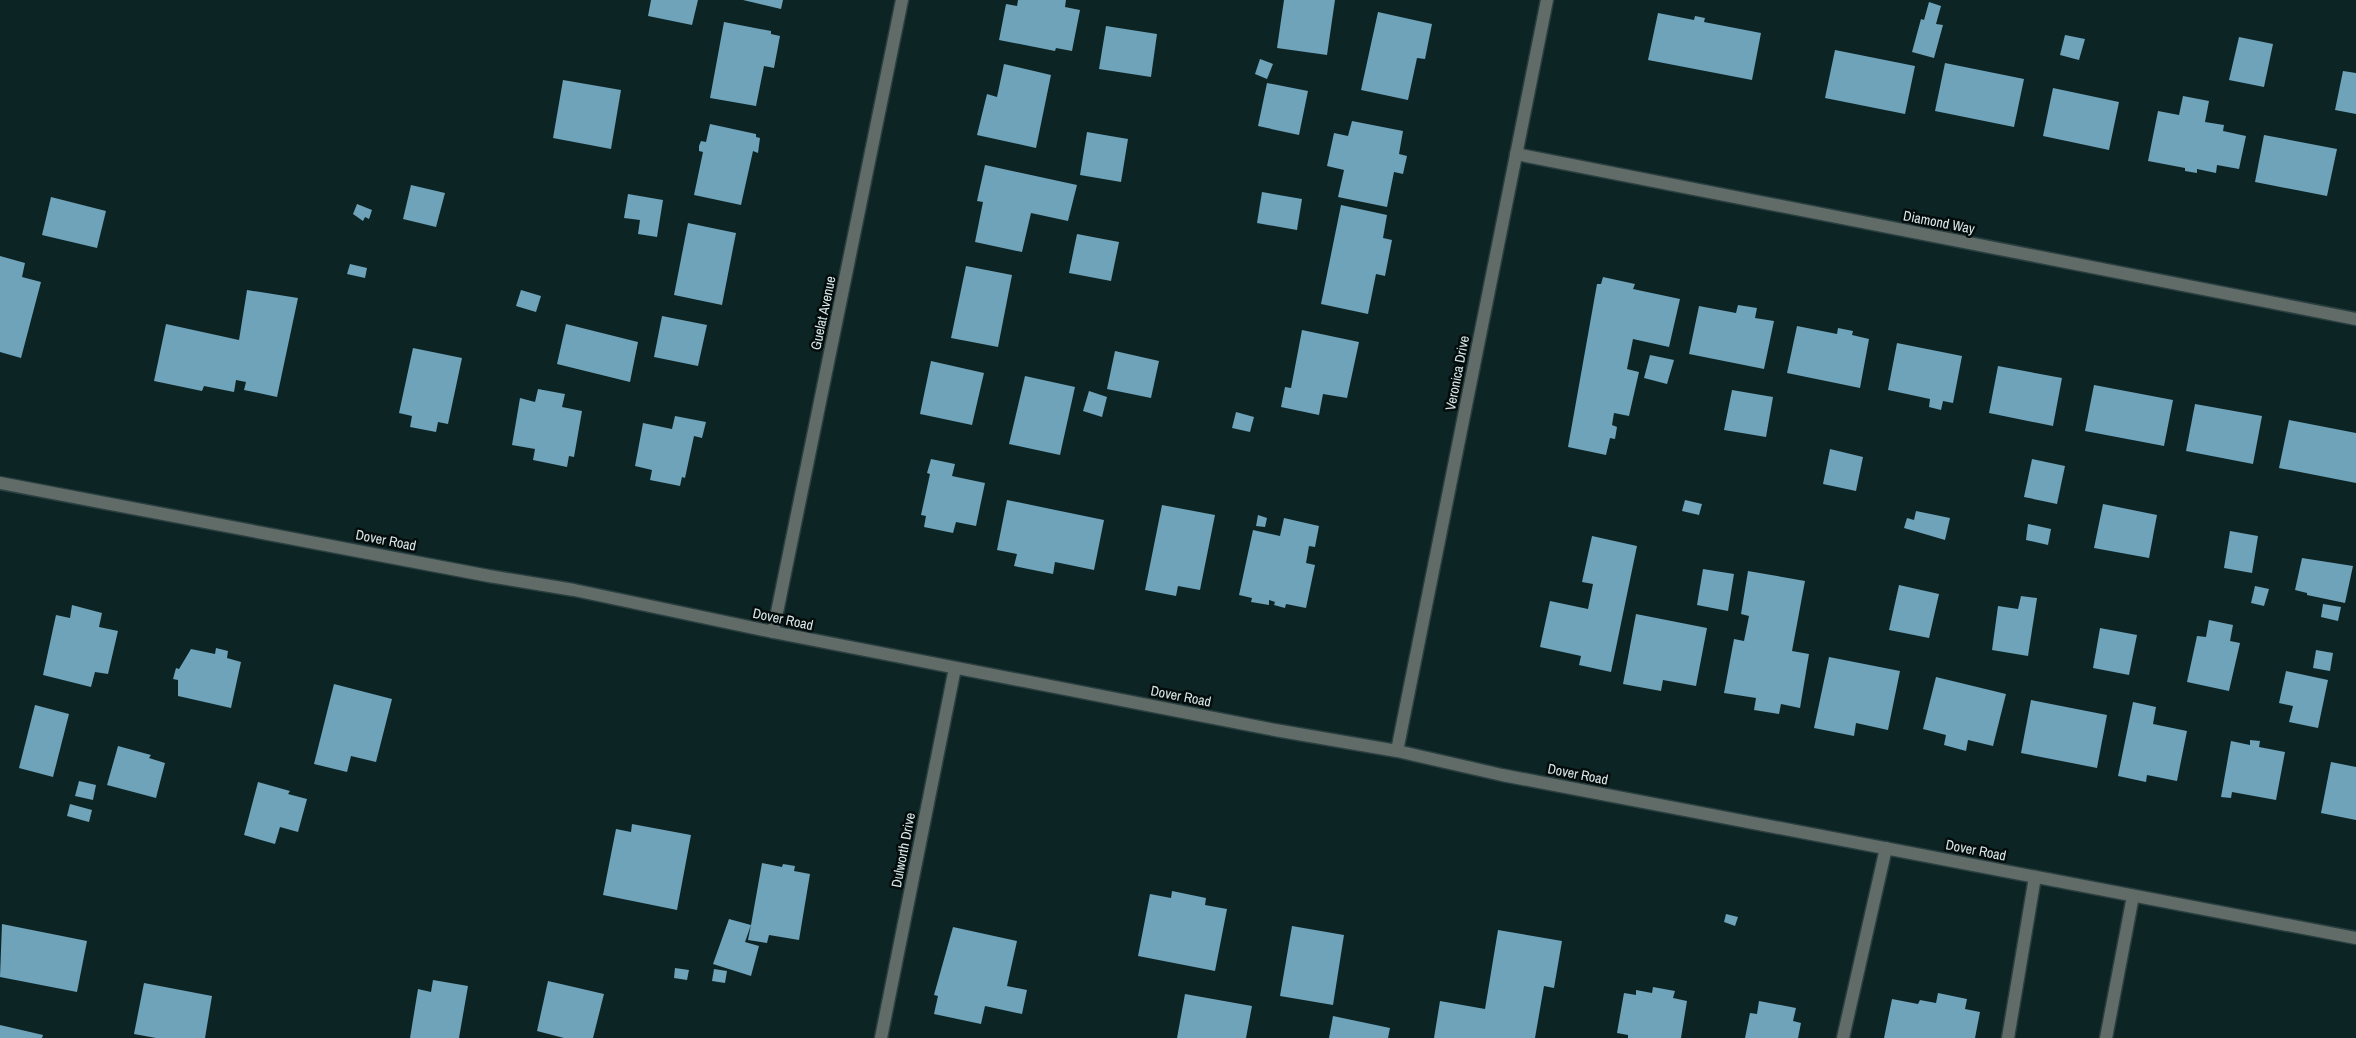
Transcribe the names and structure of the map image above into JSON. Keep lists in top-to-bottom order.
{
  "streets": {
    "street": [
      "Diamond Way",
      "Guelat Avenue",
      "Veronica Drive",
      "Dover Road",
      "Dulworth Drive"
    ]
  },
  "crossings": [
    ["Diamond Way", "Veronica Drive"],
    ["Guelat Avenue", "Dover Road"],
    ["Veronica Drive", "Dover Road"],
    ["Dover Road", "Dulworth Drive"]
  ]
}
